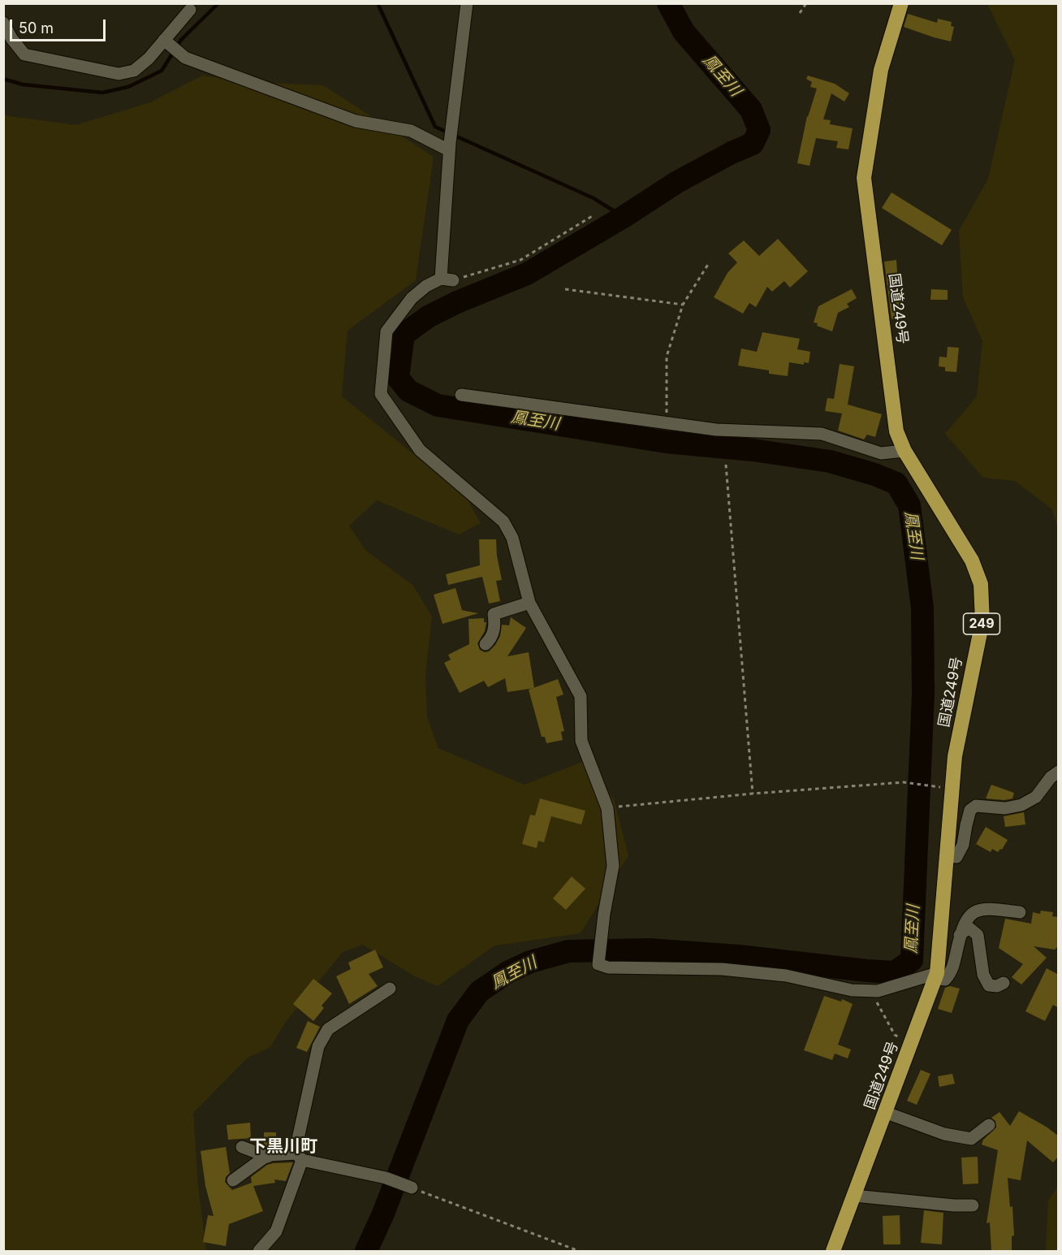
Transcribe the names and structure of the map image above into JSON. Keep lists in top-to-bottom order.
{
  "streets": {
    "highway": ["国道249号", "249"]
  },
  "districts": ["下黒川町"],
  "water": ["鳳至川"],
  "scale_bar": "50 m"
}
